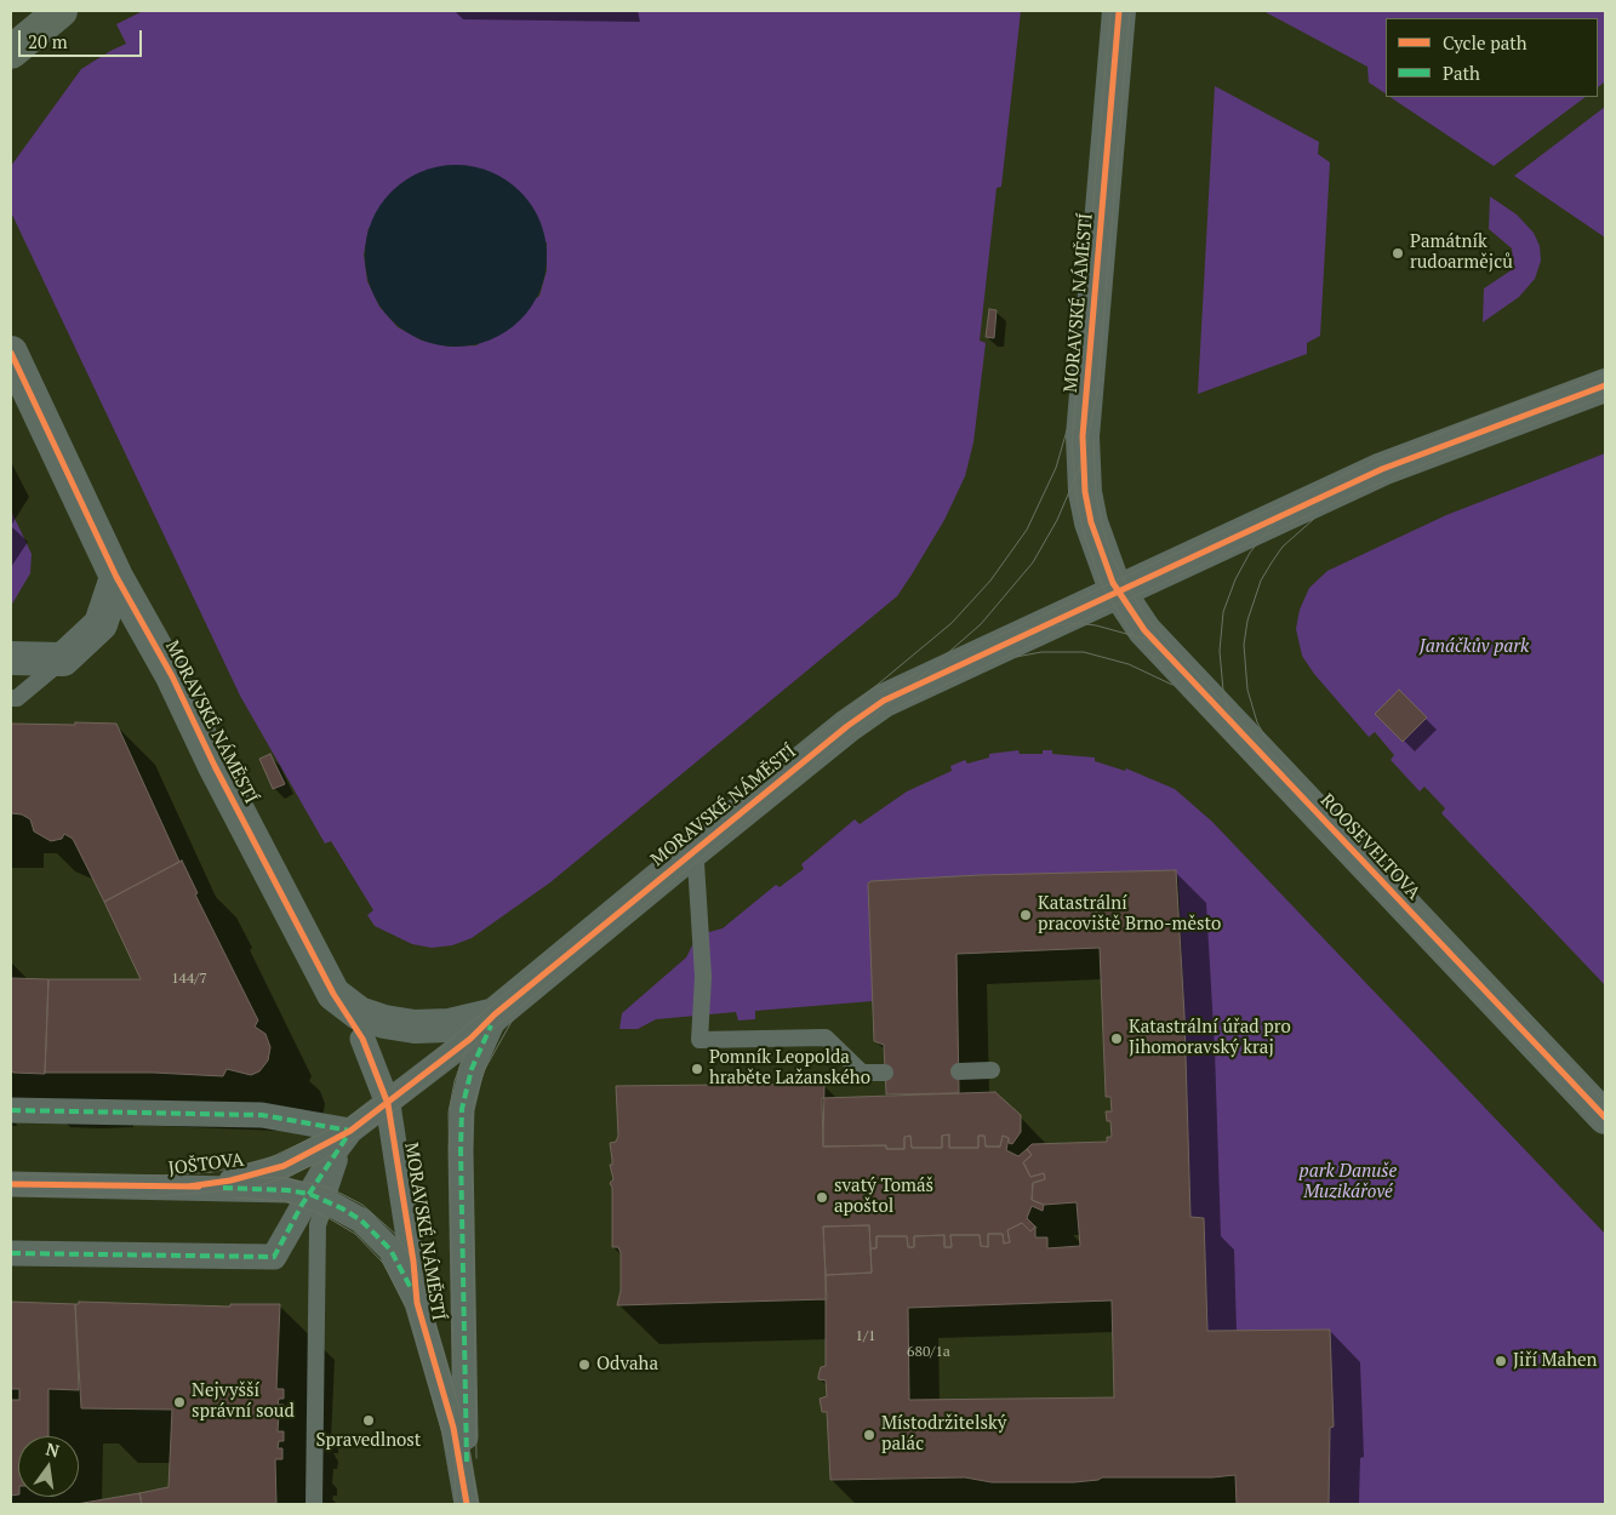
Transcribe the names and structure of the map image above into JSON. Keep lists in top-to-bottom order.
{
  "streets": {
    "street": ["MORAVSKÉ NÁMĚSTÍ", "ROOSEVELTOVA", "JOŠTOVA"]
  },
  "crossings": [
    ["MORAVSKÉ NÁMĚSTÍ", "ROOSEVELTOVA"],
    ["MORAVSKÉ NÁMĚSTÍ", "JOŠTOVA"]
  ],
  "parks": ["Janáčkův park", "park Danuše Muzikářové"],
  "places": [
    "Památník rudoarmějců",
    "Katastrální pracoviště Brno-město",
    "Katastrální úřad pro Jihomoravský kraj",
    "Pomník Leopolda hraběte Lažanského",
    "svatý Tomáš apoštol",
    "Jiří Mahen",
    "Odvaha",
    "Nejvyšší správní soud",
    "Spravedlnost",
    "Místodržitelský palác"
  ],
  "house_numbers": ["144/7", "1/1", "680/1a"],
  "legend": ["Cycle path", "Path"],
  "scale_bar": "20 m",
  "north": "top"
}
